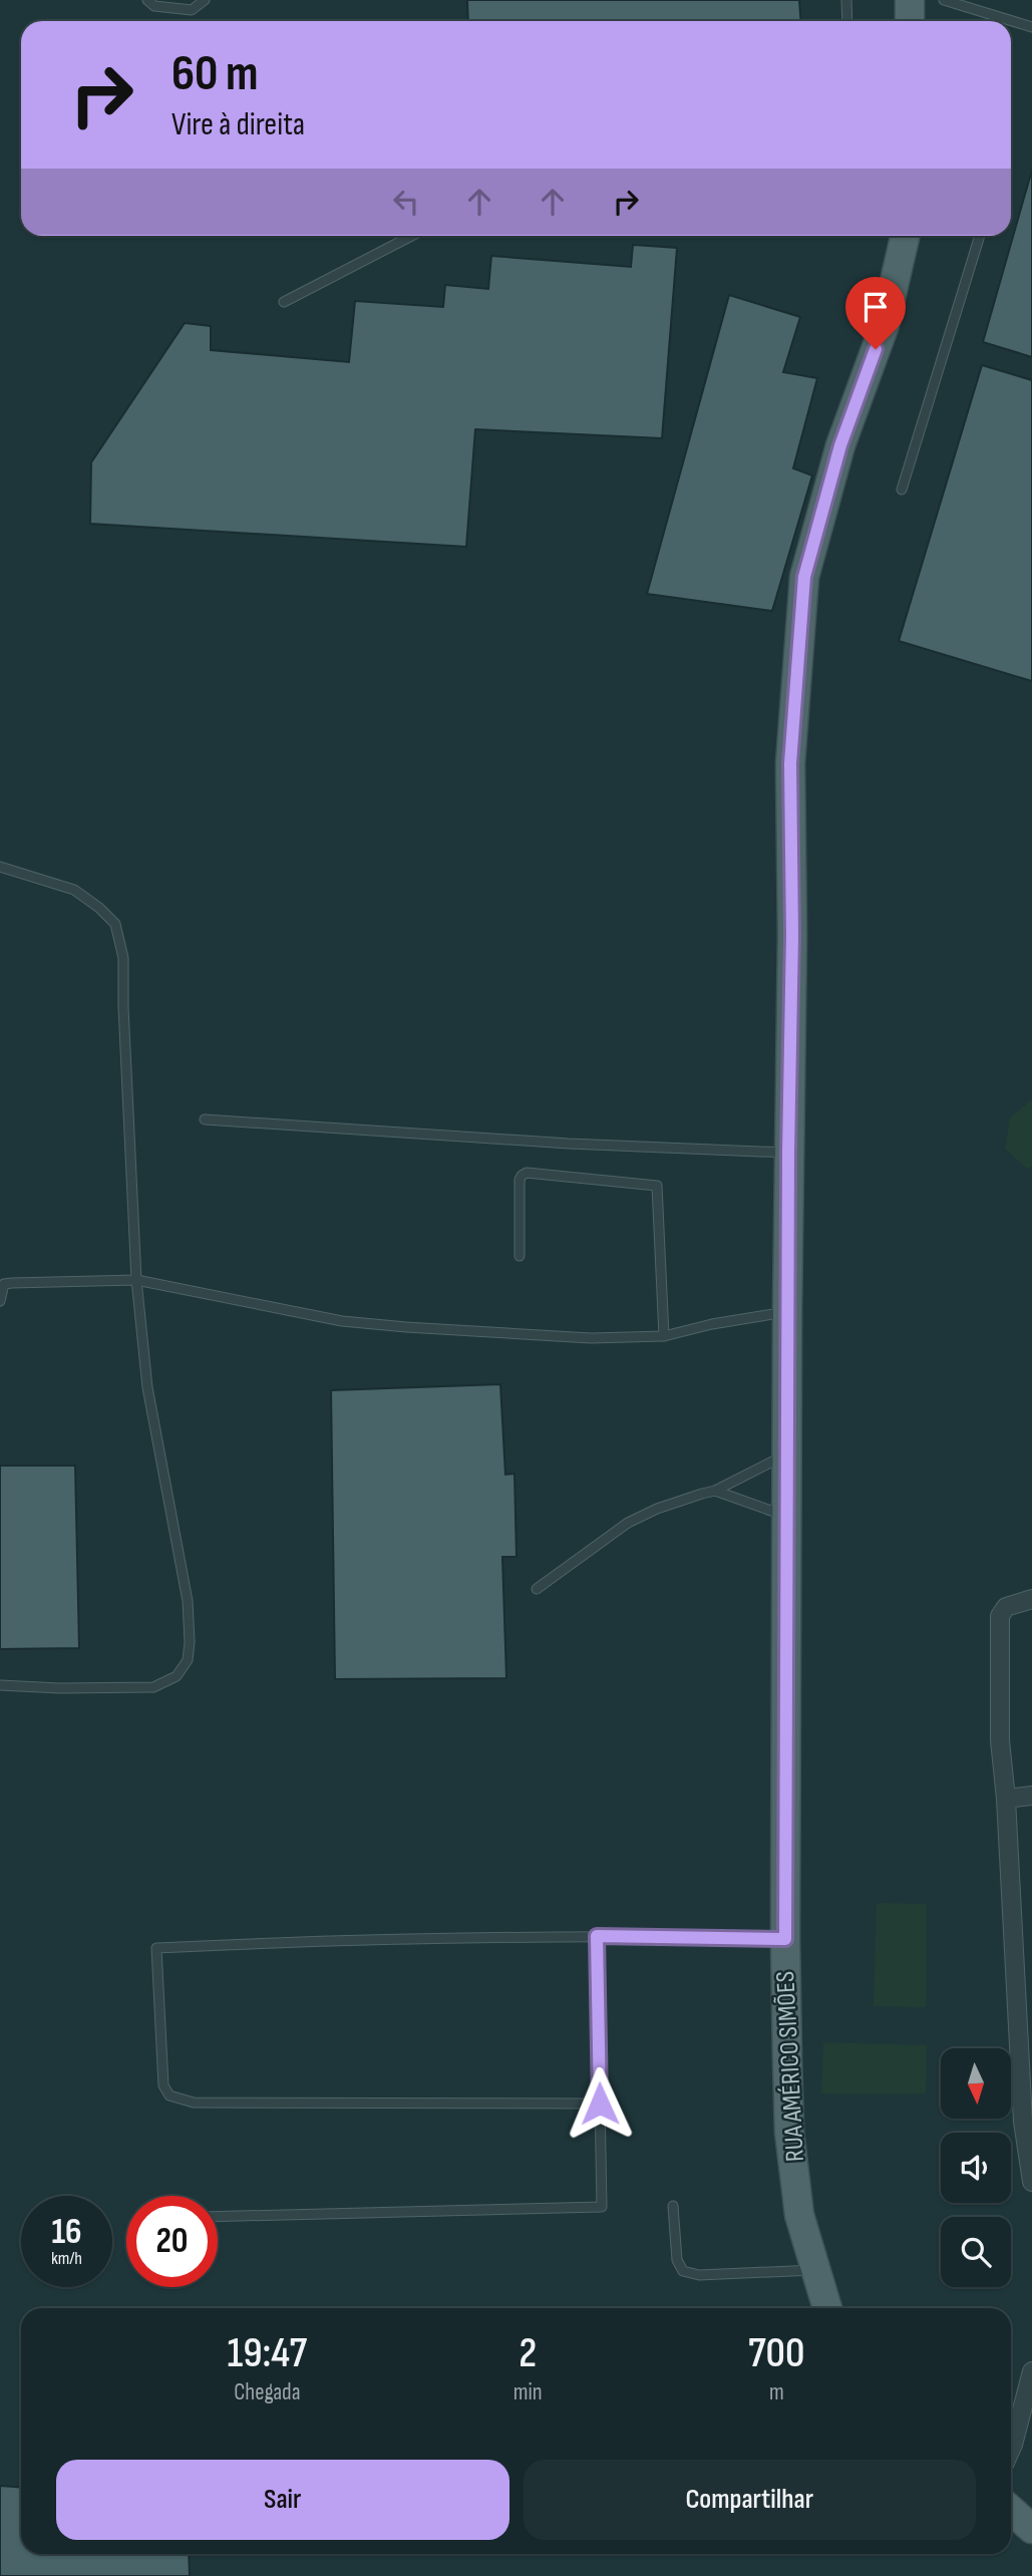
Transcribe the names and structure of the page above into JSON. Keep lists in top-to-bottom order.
{
  "streets": {
    "main road": ["RUA AMÉRICO SIMÕES"]
  },
  "north": "bottom",
  "page": {
    "turn": ["60 m", "Vire à direita"],
    "speed": "16 km/h",
    "limit": "20",
    "eta": [
      "19:47",
      "Chegada",
      "2",
      "min",
      "700",
      "m"
    ],
    "buttons": ["Sair", "Compartilhar"]
  }
}
